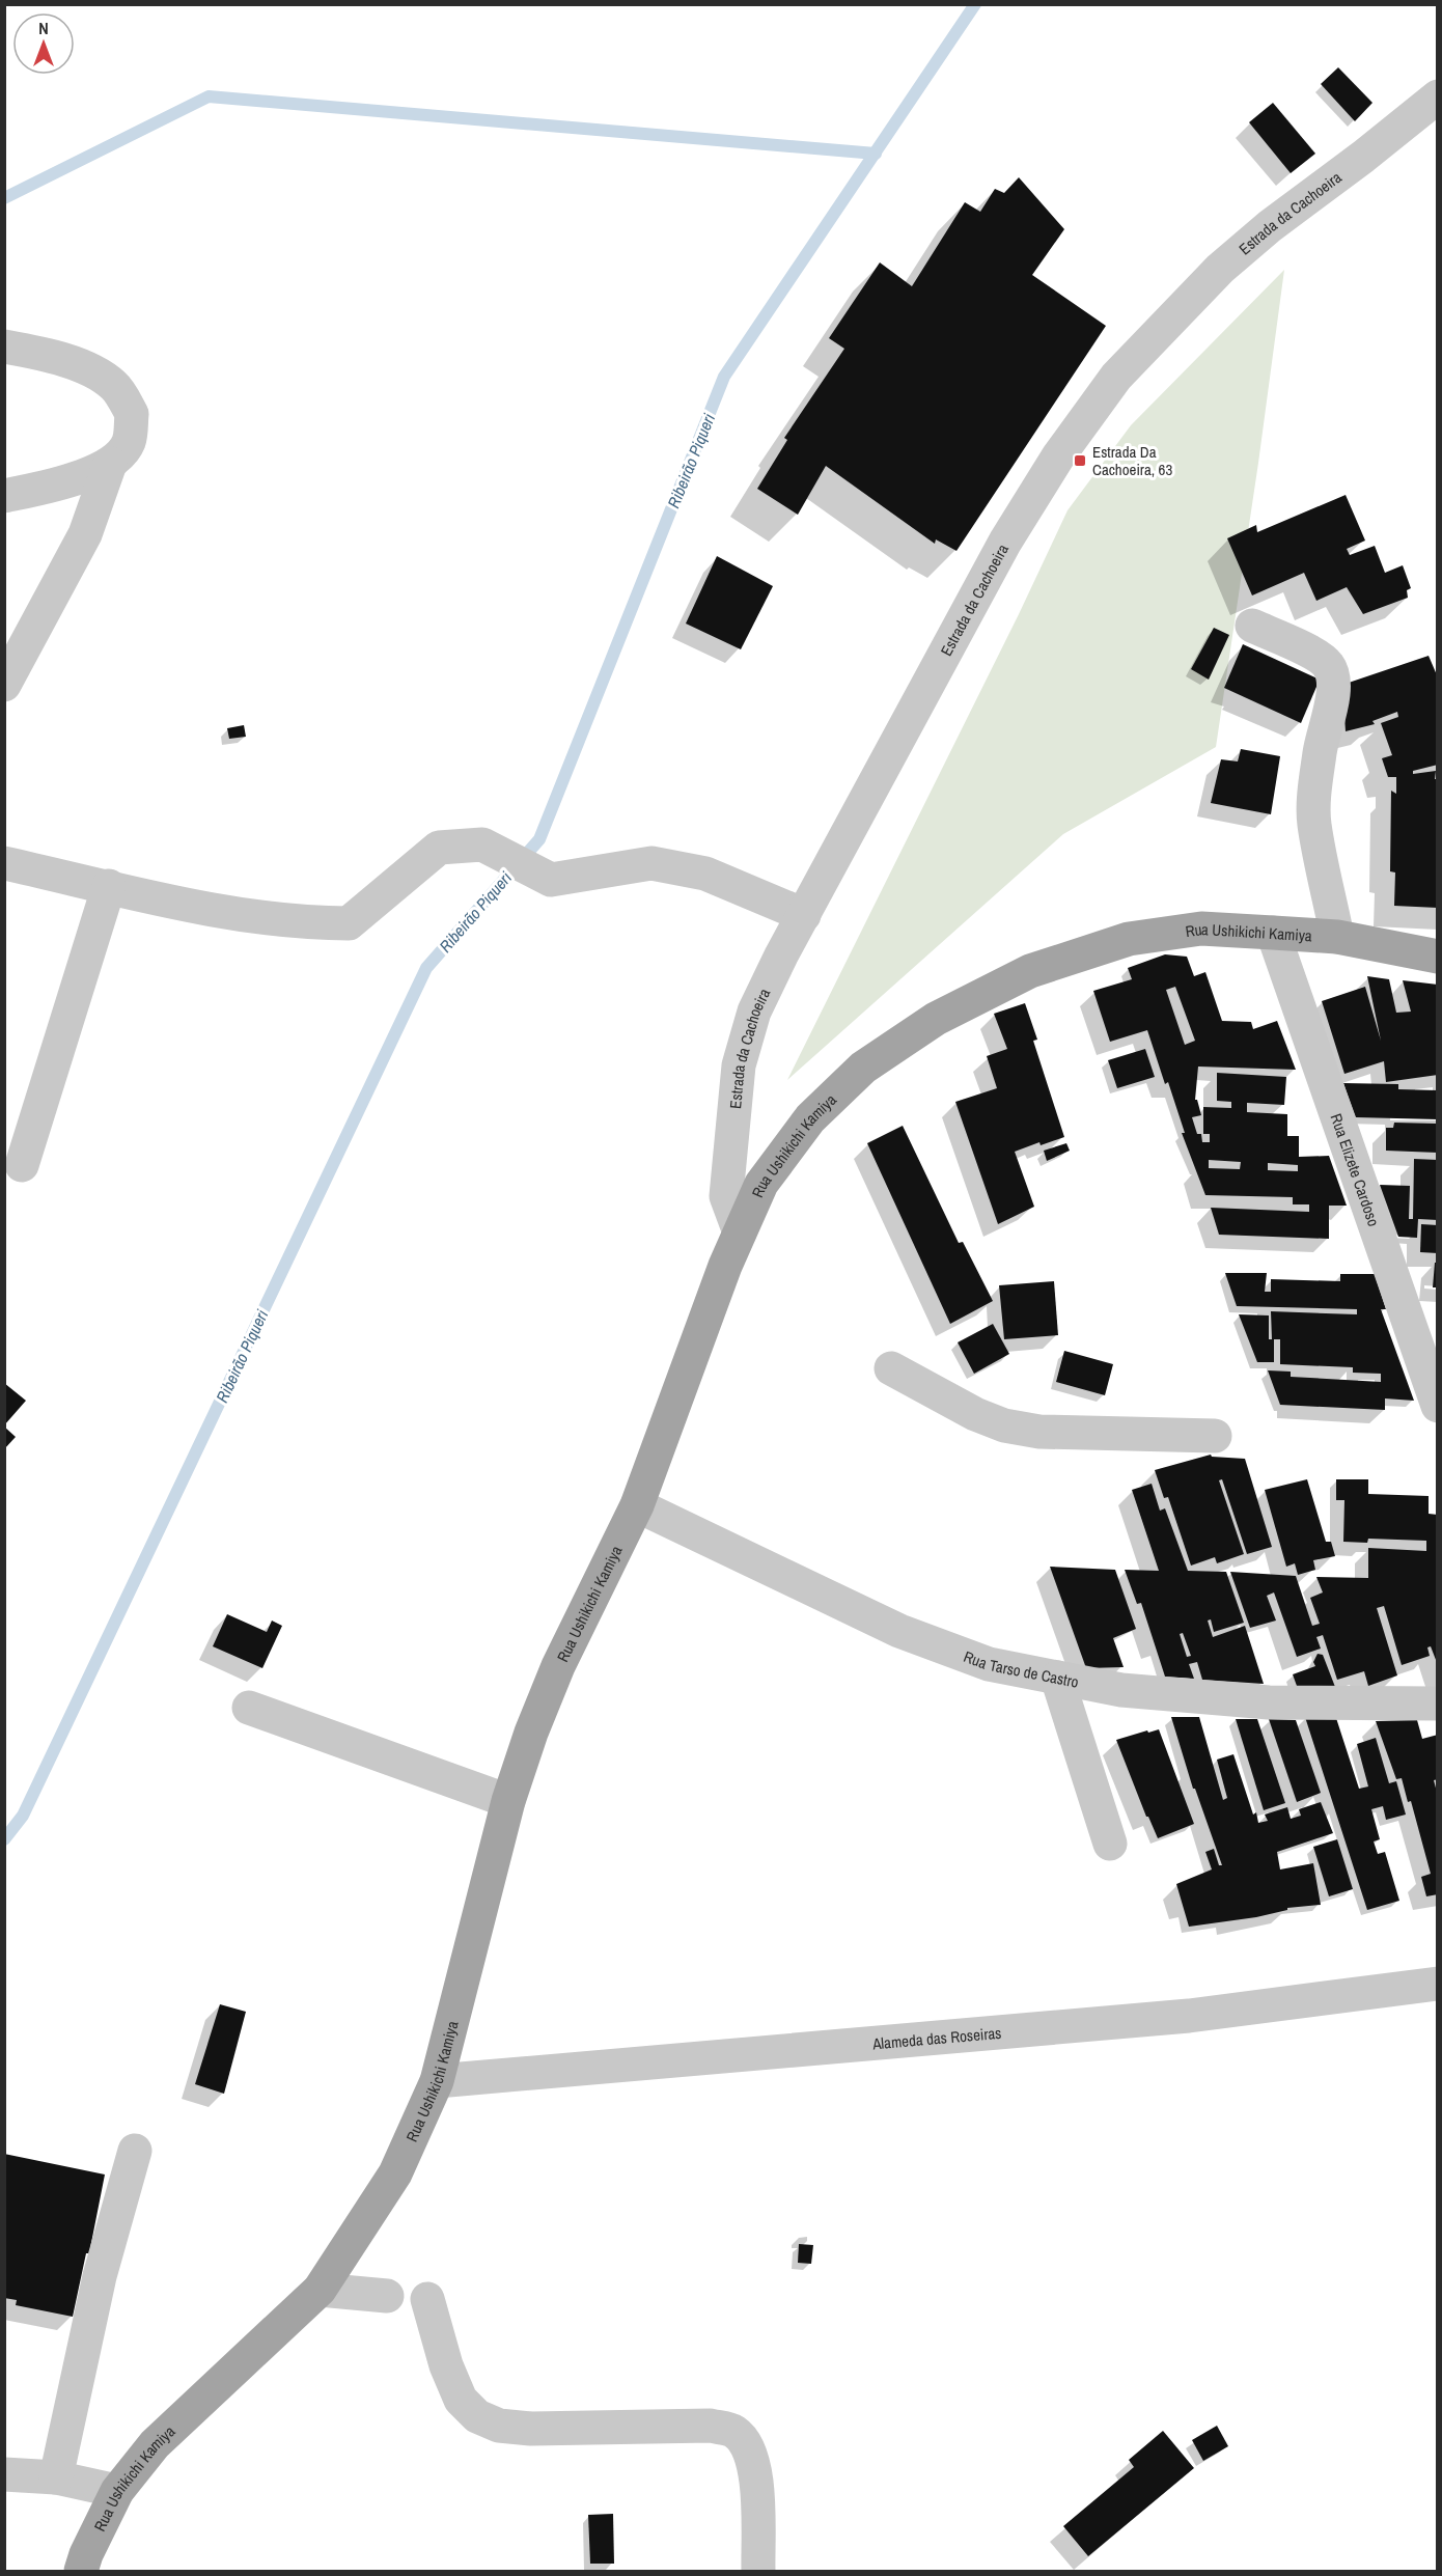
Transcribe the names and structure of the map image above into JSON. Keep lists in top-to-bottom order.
{
  "streets": {
    "main road": ["Rua Ushikichi Kamiya"],
    "street": [
      "Estrada da Cachoeira",
      "Rua Elizete Cardoso",
      "Rua Tarso de Castro",
      "Alameda das Roseiras"
    ]
  },
  "crossings": [
    ["Estrada da Cachoeira", "Rua Ushikichi Kamiya"],
    ["Rua Ushikichi Kamiya", "Rua Elizete Cardoso"],
    ["Rua Ushikichi Kamiya", "Rua Tarso de Castro"],
    ["Rua Ushikichi Kamiya", "Alameda das Roseiras"]
  ],
  "water": ["Ribeirão Piqueri"],
  "places": {
    "transit": ["Estrada Da Cachoeira, 63"]
  },
  "north": "top"
}
